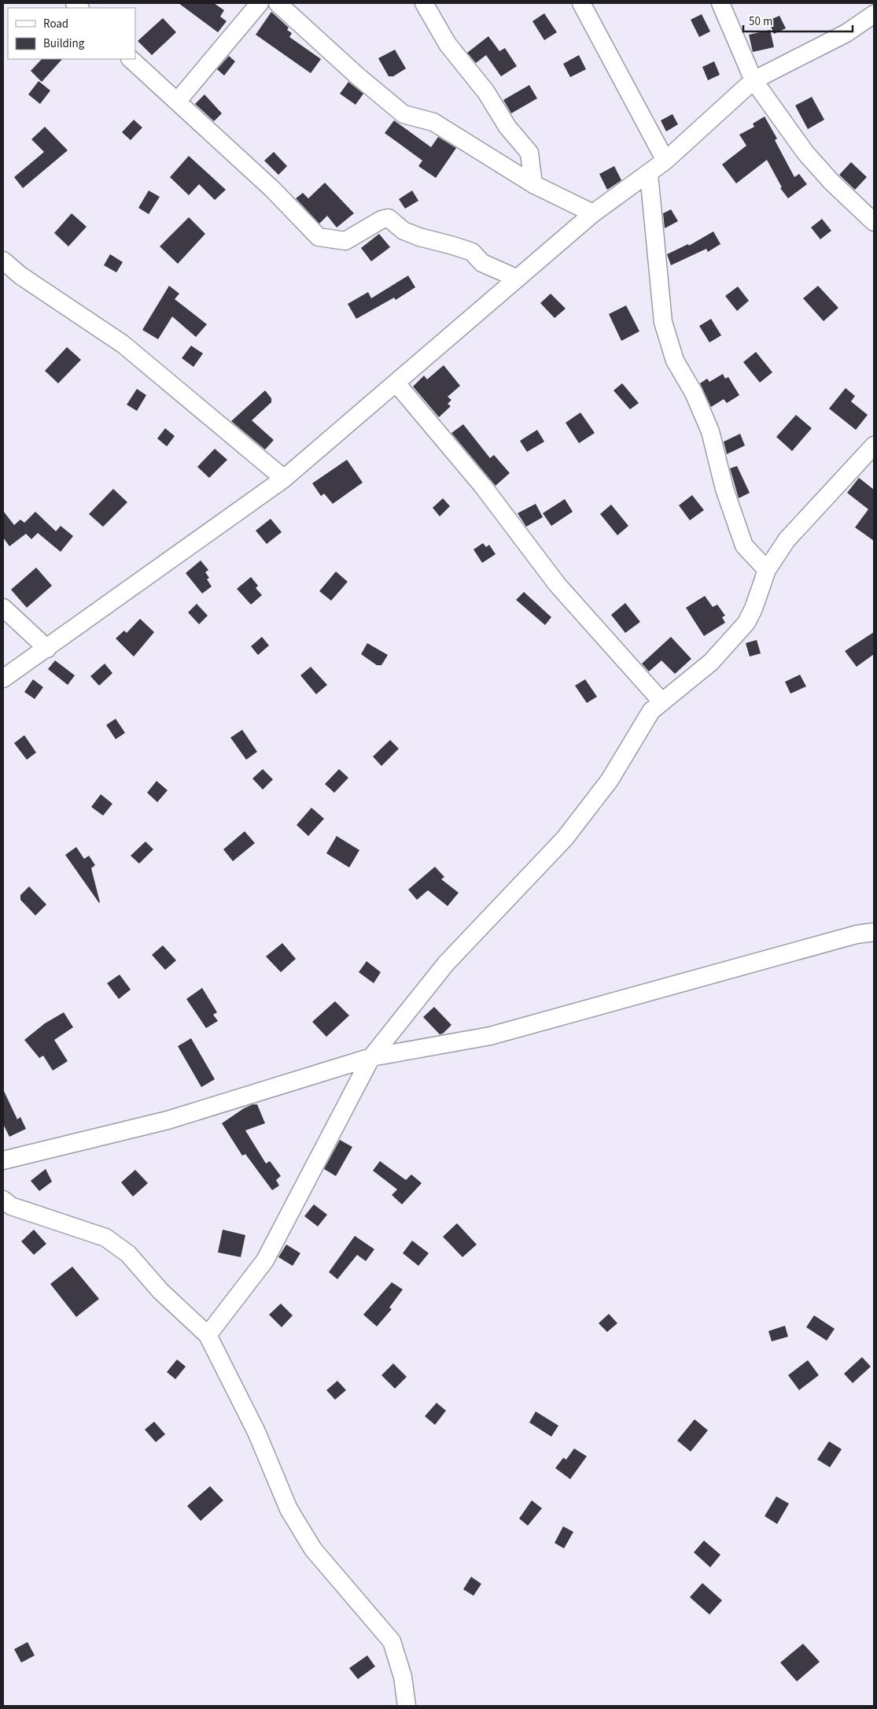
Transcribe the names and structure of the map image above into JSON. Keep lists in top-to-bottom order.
{
  "legend": ["Road", "Building"],
  "scale_bar": "50 m"
}
